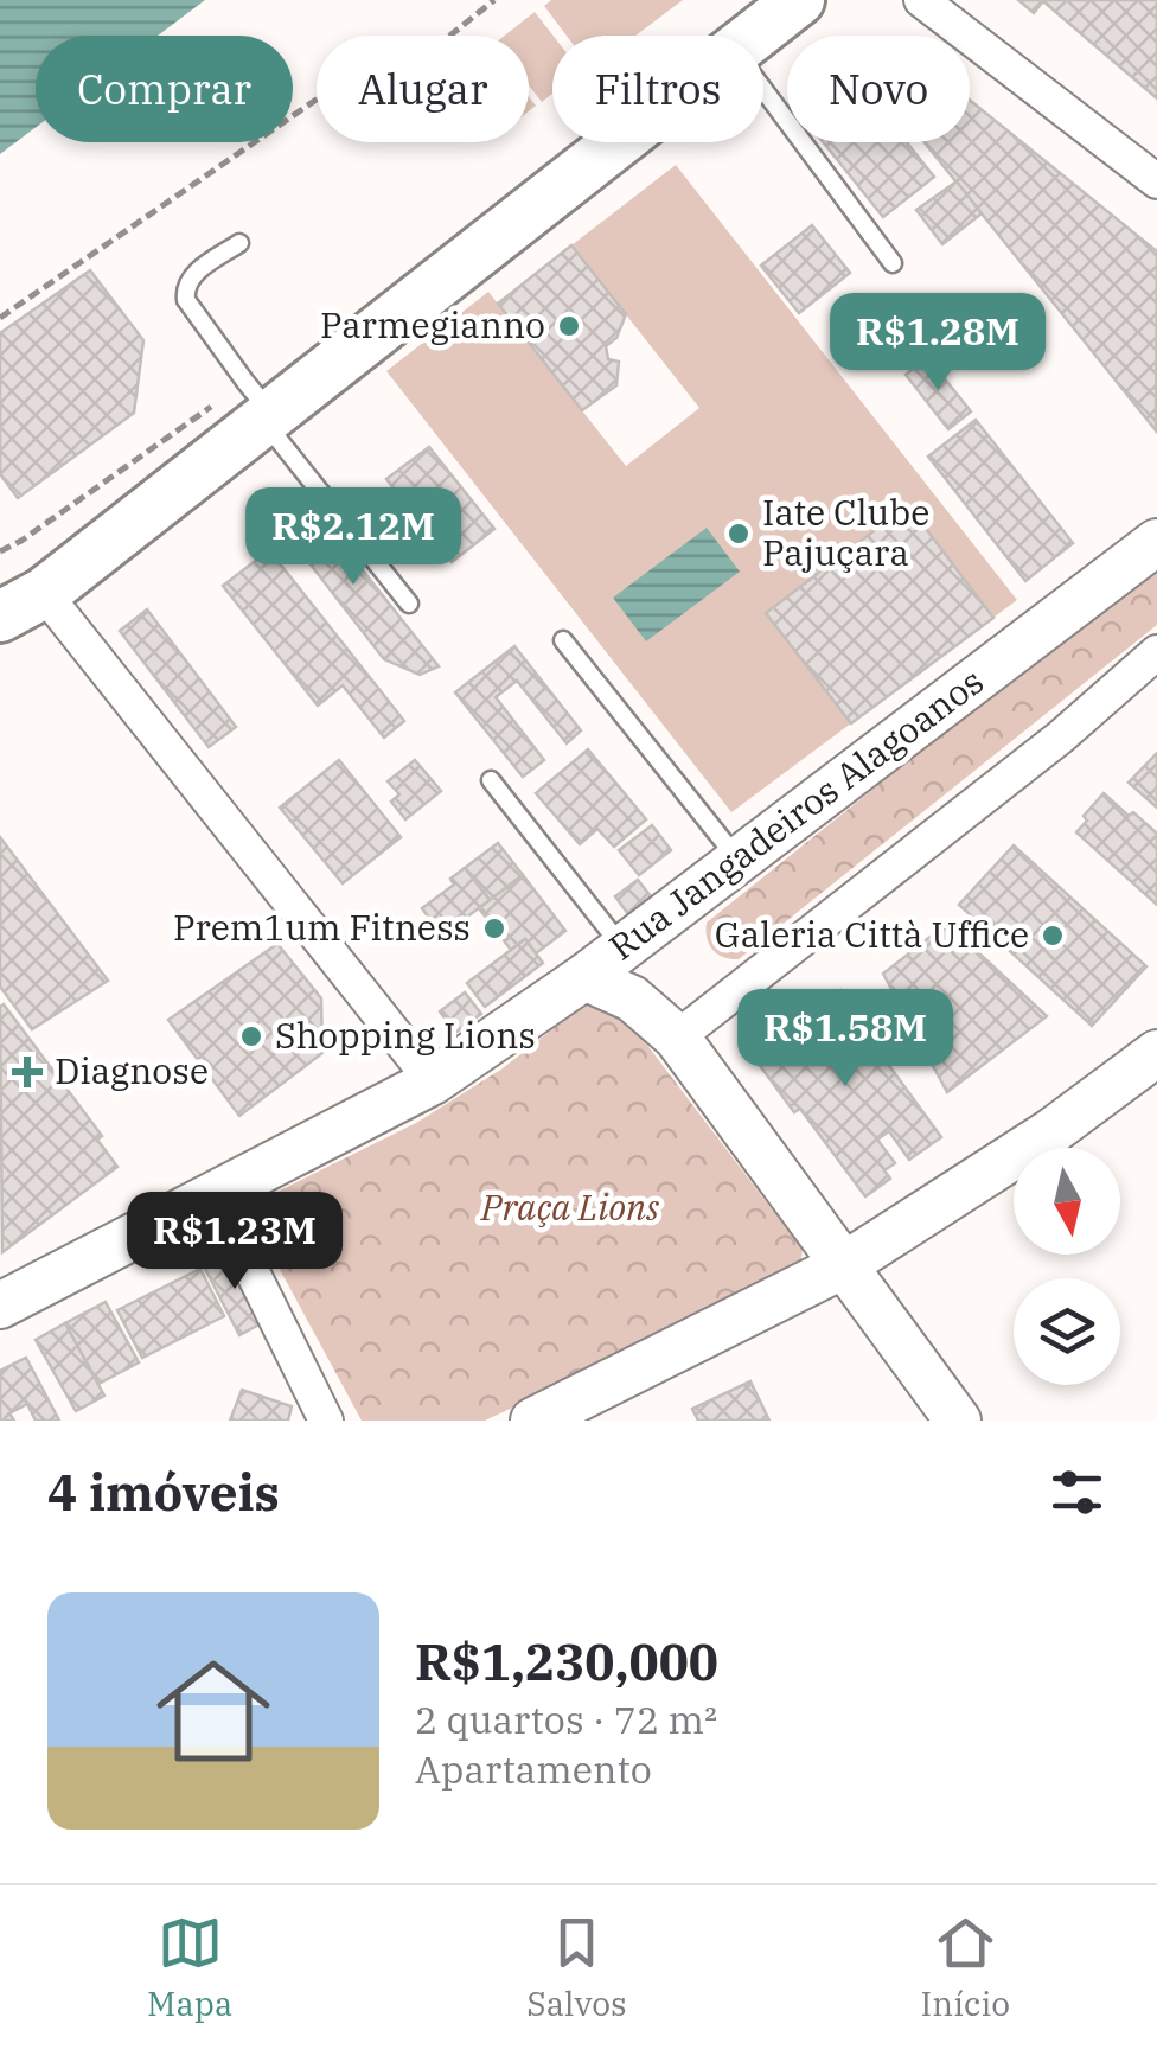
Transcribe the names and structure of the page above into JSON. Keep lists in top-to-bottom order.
{
  "streets": {
    "street": ["Rua Jangadeiros Alagoanos"]
  },
  "parks": ["Praça Lions"],
  "places": {
    "other": [
      "Parmegianno",
      "Iate Clube Pajuçara",
      "Prem1um Fitness",
      "Galeria Città Uffice",
      "Shopping Lions"
    ],
    "health": ["Diagnose"]
  },
  "north": "bottom",
  "page": {
    "chip": [
      "Comprar",
      "Alugar",
      "Filtros",
      "Novo"
    ],
    "price": [
      "R$1.28M",
      "R$2.12M",
      "R$1.58M",
      "R$1.23M"
    ],
    "heading": "4 imóveis",
    "list": [
      {
        "name": "R$1,230,000",
        "note": "2 quartos · 72 m² · Apartamento"
      }
    ],
    "tabs": ["Mapa", "Salvos", "Início"]
  }
}
